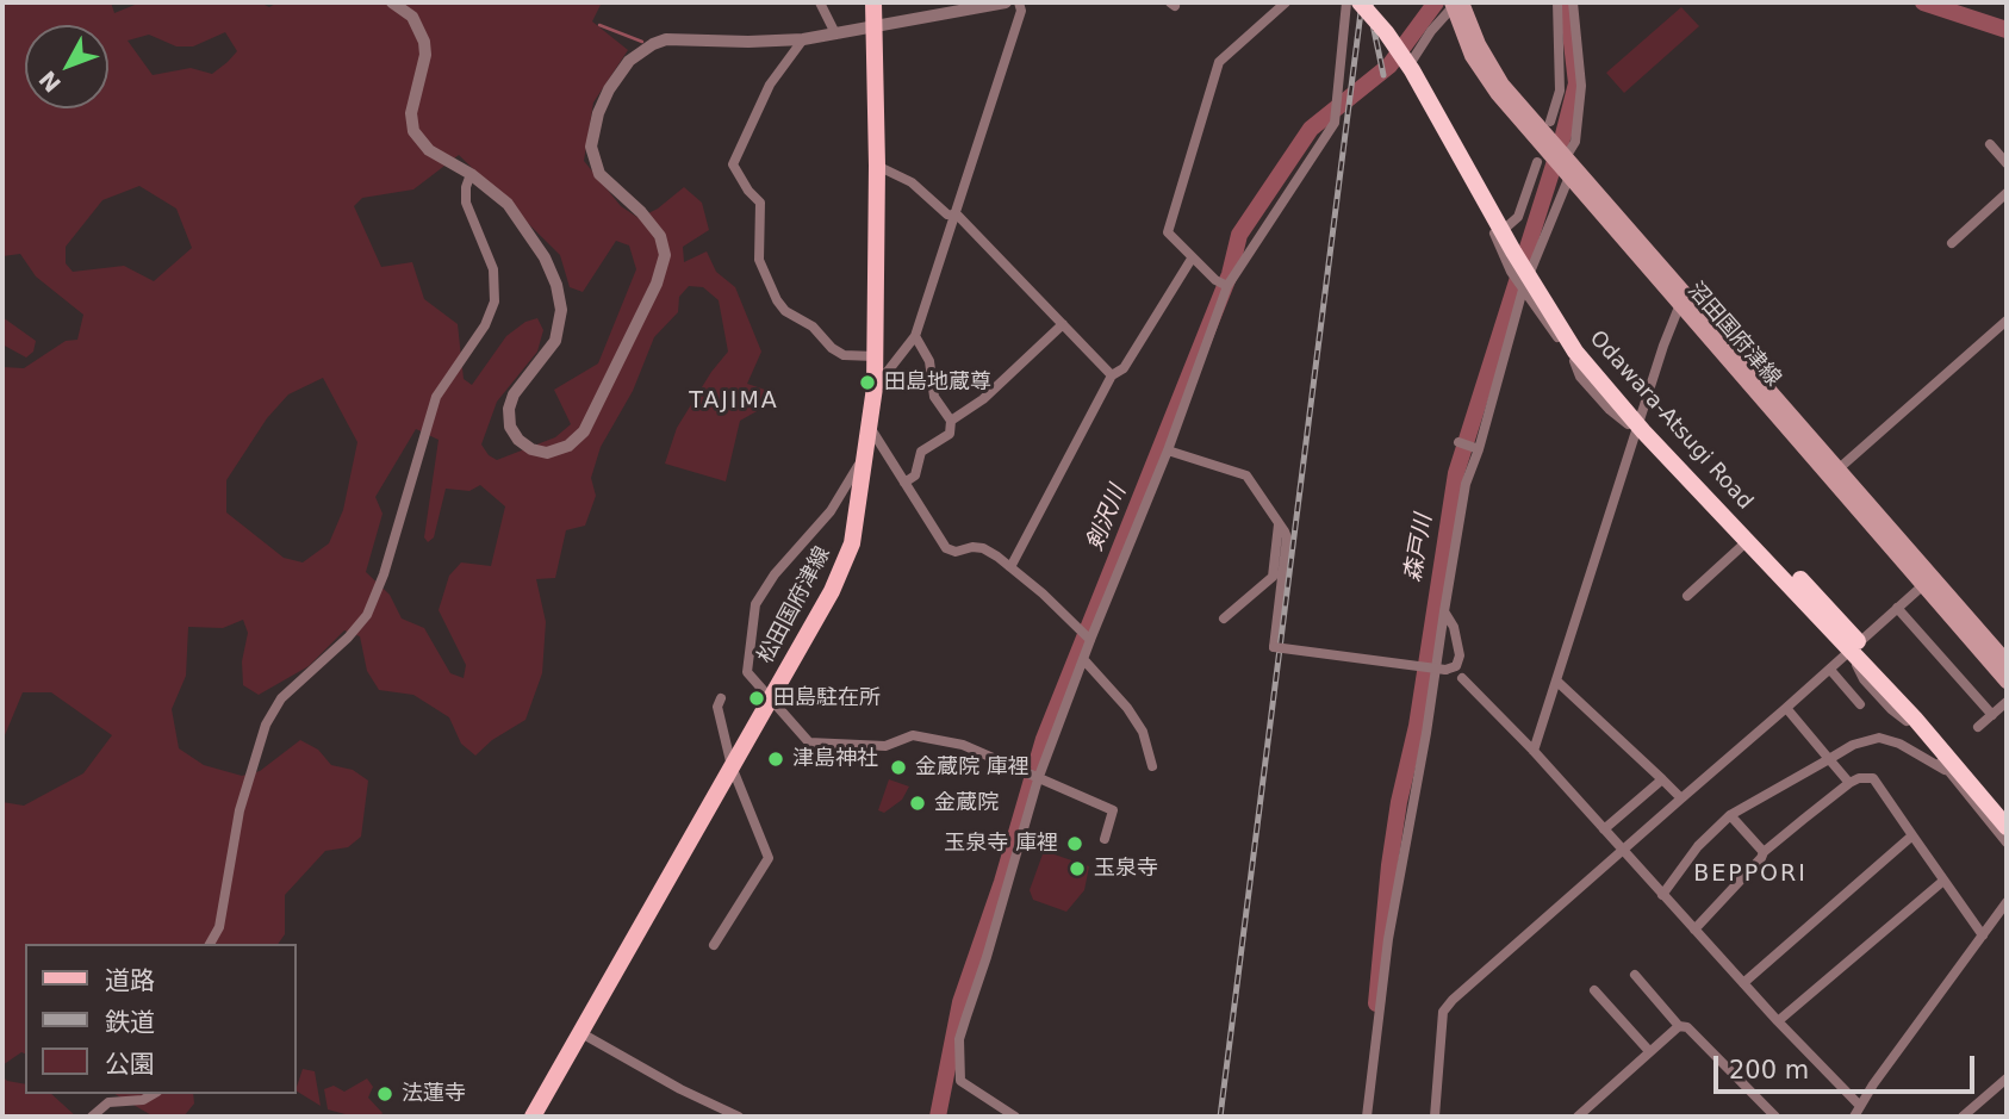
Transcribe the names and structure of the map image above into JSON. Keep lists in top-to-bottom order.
{
  "streets": {
    "highway": ["Odawara-Atsugi Road"],
    "main road": ["沼田国府津線", "松田国府津線"]
  },
  "districts": ["TAJIMA", "BEPPORI"],
  "water": ["剣沢川", "森戸川"],
  "places": [
    "田島地蔵尊",
    "田島駐在所",
    "津島神社",
    "金蔵院 庫裡",
    "金蔵院",
    "玉泉寺 庫裡",
    "玉泉寺",
    "法蓮寺"
  ],
  "legend": ["道路", "鉄道", "公園"],
  "scale_bar": "200 m",
  "north": "bottom left"
}
